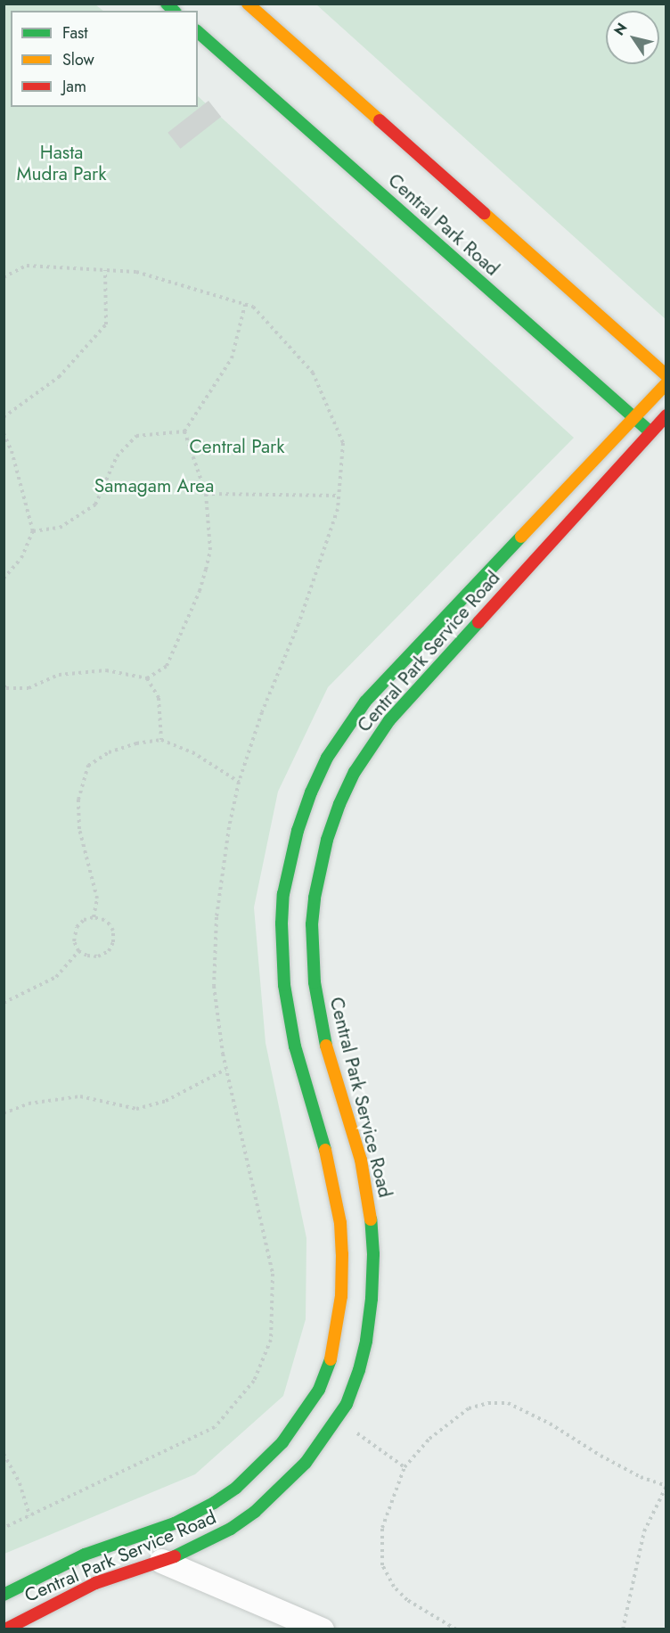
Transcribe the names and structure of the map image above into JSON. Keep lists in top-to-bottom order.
{
  "streets": {
    "street": ["Central Park Road", "Central Park Service Road"]
  },
  "crossings": [
    ["Central Park Road", "Central Park Service Road"]
  ],
  "parks": ["Hasta Mudra Park", "Central Park", "Samagam Area"],
  "legend": ["Fast", "Slow", "Jam"],
  "north": "top left"
}
